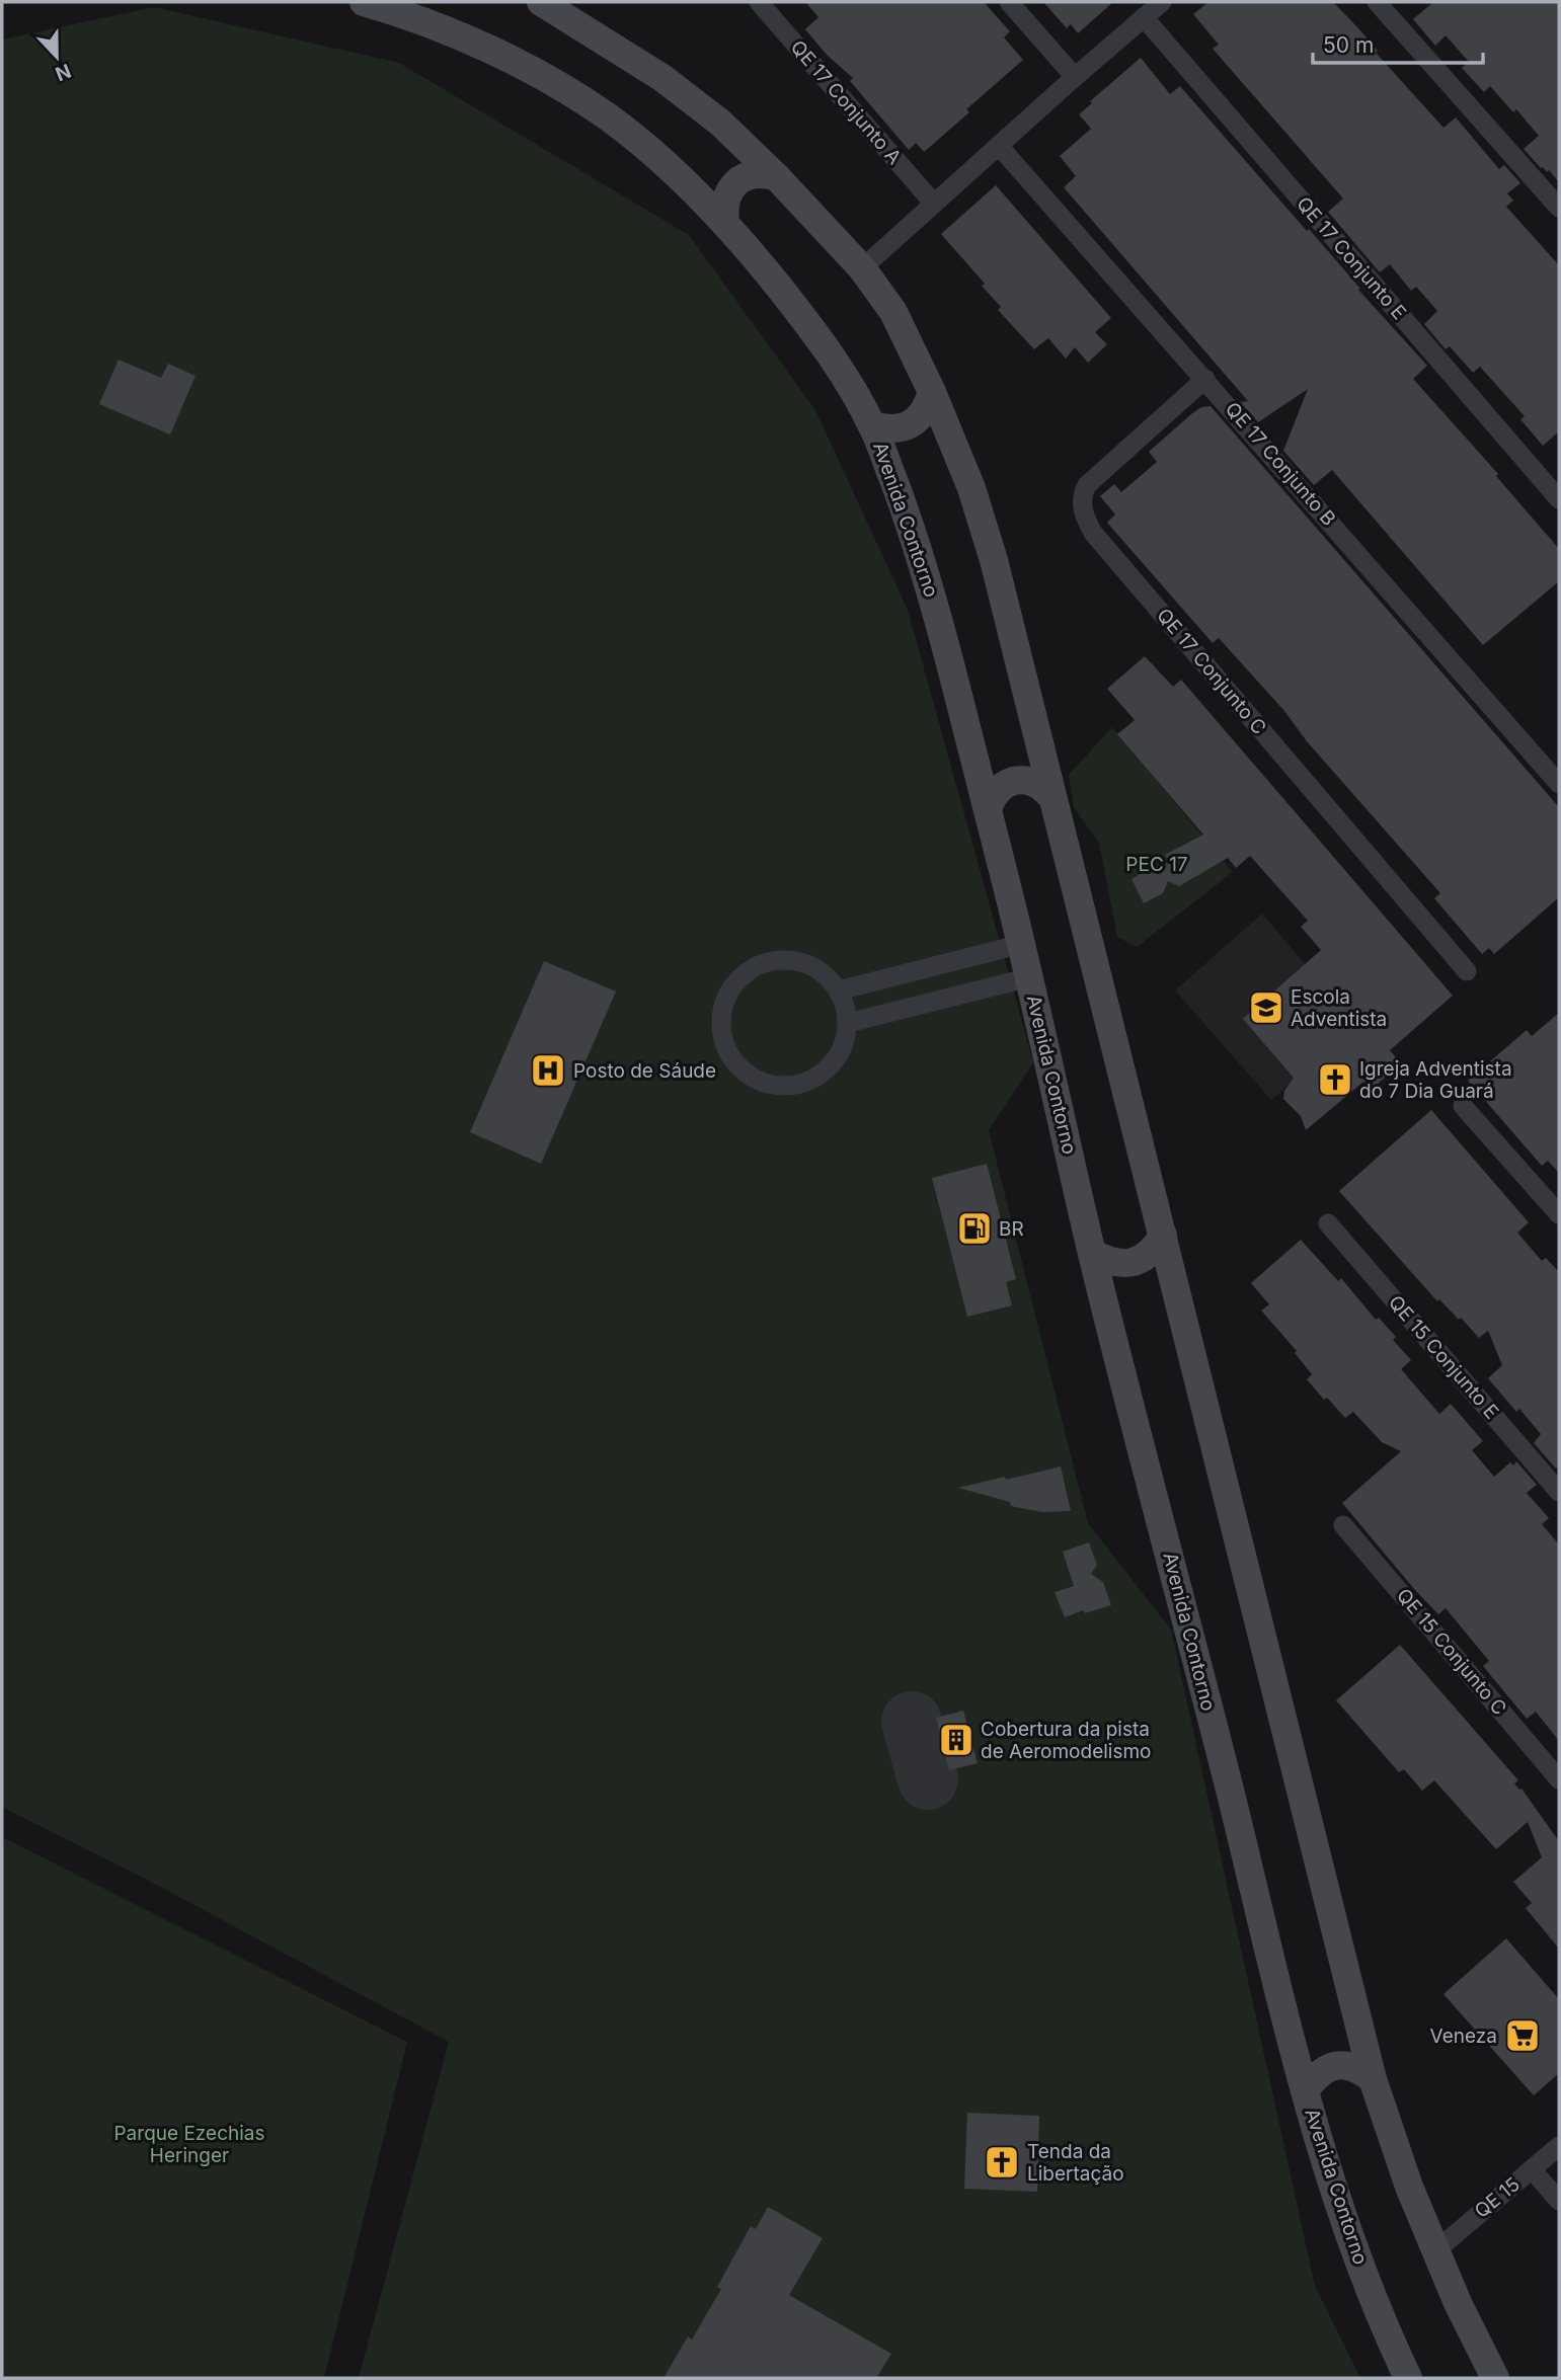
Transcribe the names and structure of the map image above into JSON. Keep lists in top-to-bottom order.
{
  "streets": {
    "main road": ["Avenida Contorno"],
    "street": [
      "QE 17 Conjunto A",
      "QE 17 Conjunto E",
      "QE 17 Conjunto B",
      "QE 17 Conjunto C",
      "QE 15 Conjunto E",
      "QE 15 Conjunto C",
      "QE 15"
    ]
  },
  "crossings": [
    ["QE 17 Conjunto B", "QE 17 Conjunto C"]
  ],
  "parks": ["PEC 17", "Parque Ezechias Heringer"],
  "places": {
    "school or university": ["Escola Adventista"],
    "hospital": ["Posto de Sáude"],
    "church": ["Igreja Adventista do 7 Dia Guará", "Tenda da Libertação"],
    "fuel station": ["BR"],
    "building": ["Cobertura da pista de Aeromodelismo"],
    "supermarket": ["Veneza"]
  },
  "scale_bar": "50 m",
  "north": "bottom"
}
